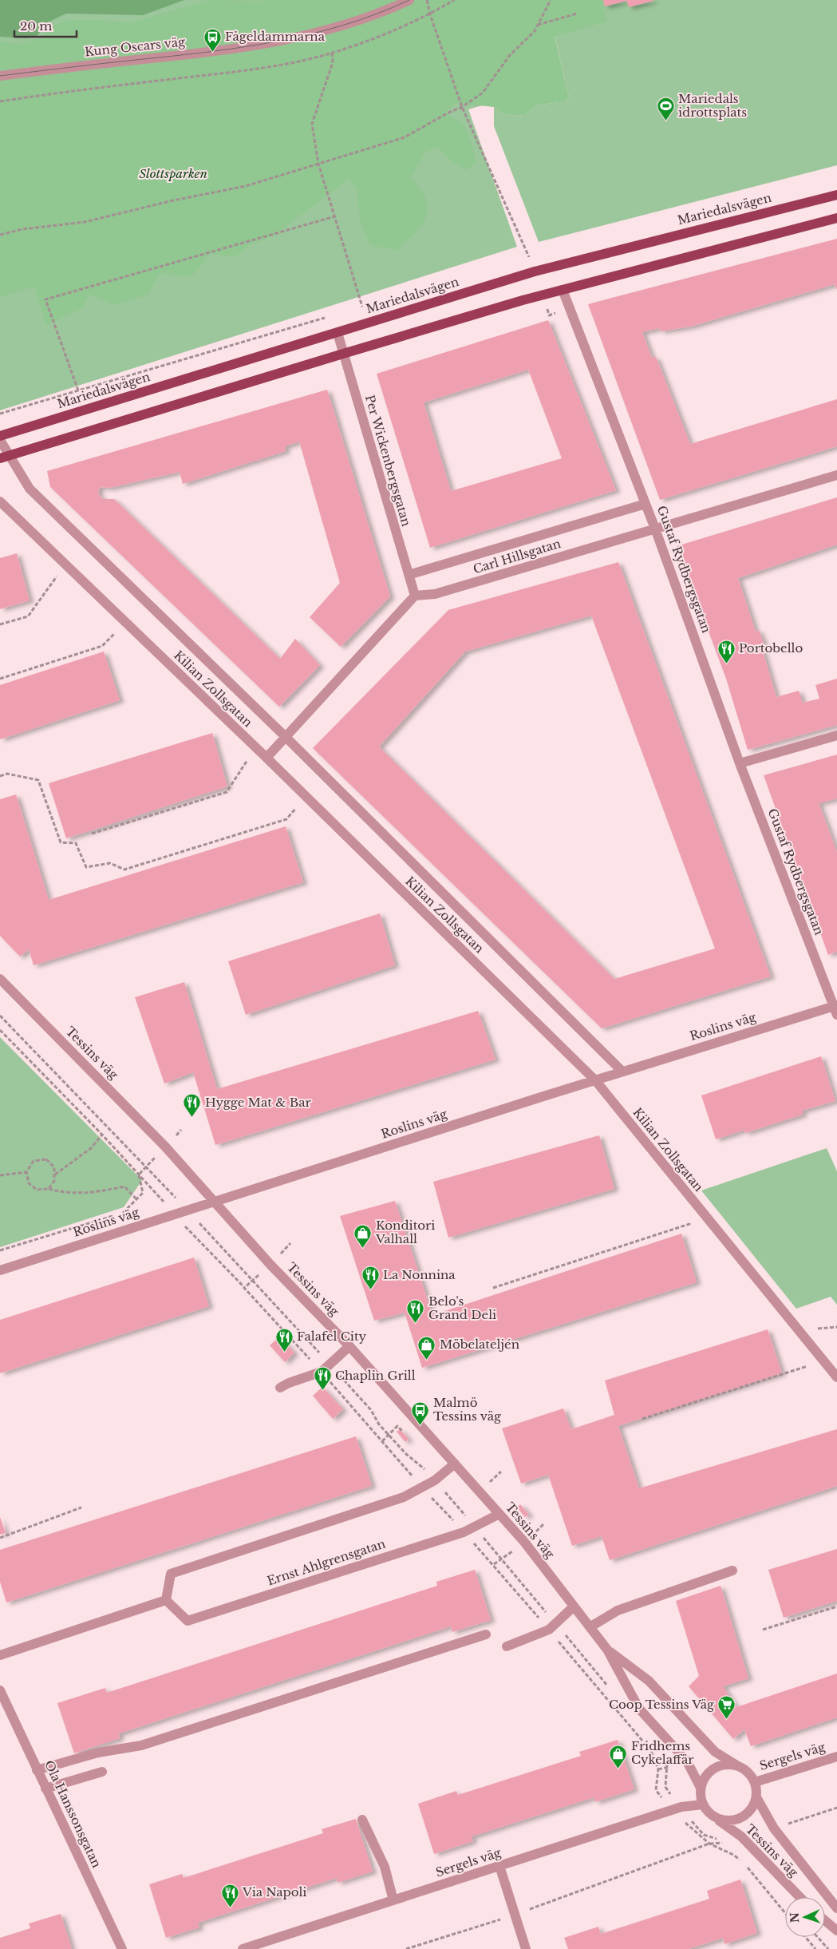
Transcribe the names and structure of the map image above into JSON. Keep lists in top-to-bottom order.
{
  "streets": {
    "main road": ["Mariedalsvägen"],
    "street": [
      "Kung Oscars väg",
      "Per Wickenbergsgatan",
      "Carl Hillsgatan",
      "Gustaf Rydbergsgatan",
      "Kilian Zollsgatan",
      "Roslins väg",
      "Tessins väg",
      "Ernst Ahlgrensgatan",
      "Sergels väg",
      "Ola Hanssonsgatan"
    ]
  },
  "crossings": [
    ["Mariedalsvägen", "Per Wickenbergsgatan"],
    ["Per Wickenbergsgatan", "Carl Hillsgatan"],
    ["Carl Hillsgatan", "Gustaf Rydbergsgatan"],
    ["Gustaf Rydbergsgatan", "Roslins väg"],
    ["Kilian Zollsgatan", "Roslins väg"],
    ["Roslins väg", "Tessins väg"],
    ["Tessins väg", "Ernst Ahlgrensgatan"],
    ["Tessins väg", "Sergels väg"]
  ],
  "parks": ["Slottsparken"],
  "places": {
    "bus stop": ["Fågeldammarna", "Malmö Tessins väg"],
    "sports": ["Mariedals idrottsplats"],
    "restaurant": [
      "Portobello",
      "Hygge Mat & Bar",
      "La Nonnina",
      "Belo's Grand Deli",
      "Falafel City",
      "Chaplin Grill",
      "Via Napoli"
    ],
    "shop": ["Konditori Valhall", "Möbelateljén", "Fridhems Cykelaffär"],
    "supermarket": ["Coop Tessins Väg"]
  },
  "scale_bar": "20 m",
  "north": "left"
}
